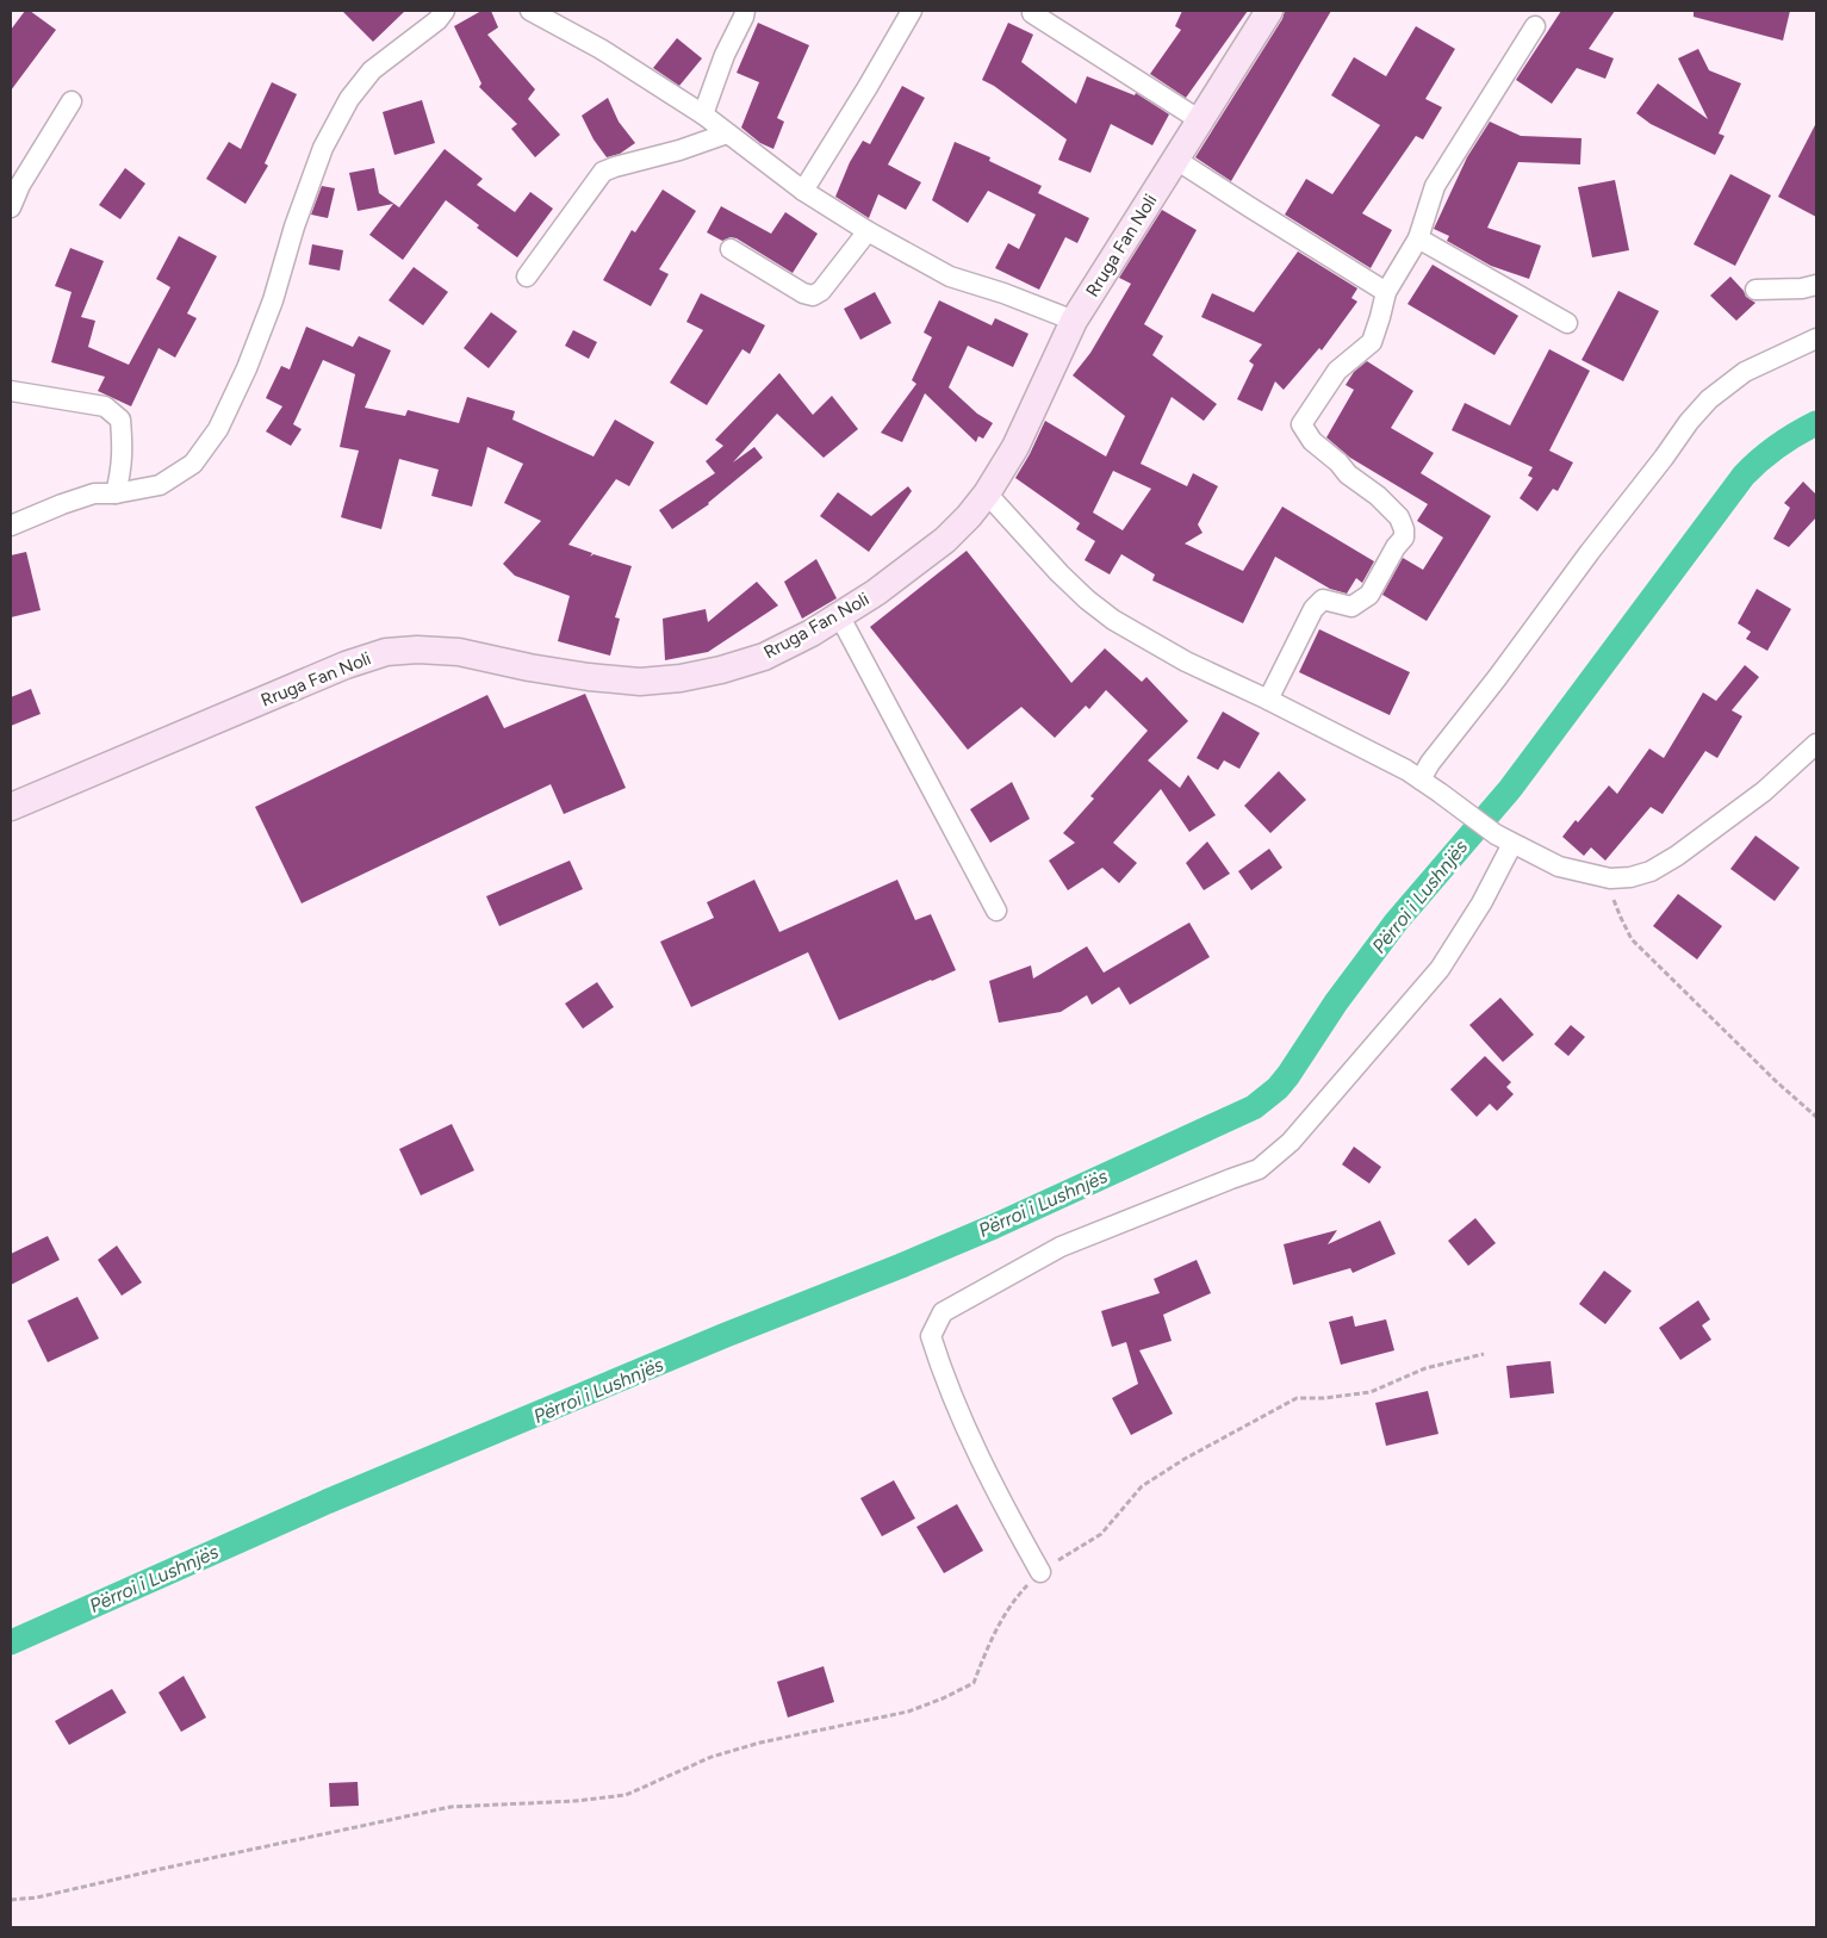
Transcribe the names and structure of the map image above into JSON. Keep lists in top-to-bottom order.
{
  "streets": {
    "main road": ["Rruga Fan Noli"]
  },
  "water": ["Përroi i Lushnjës"]
}
